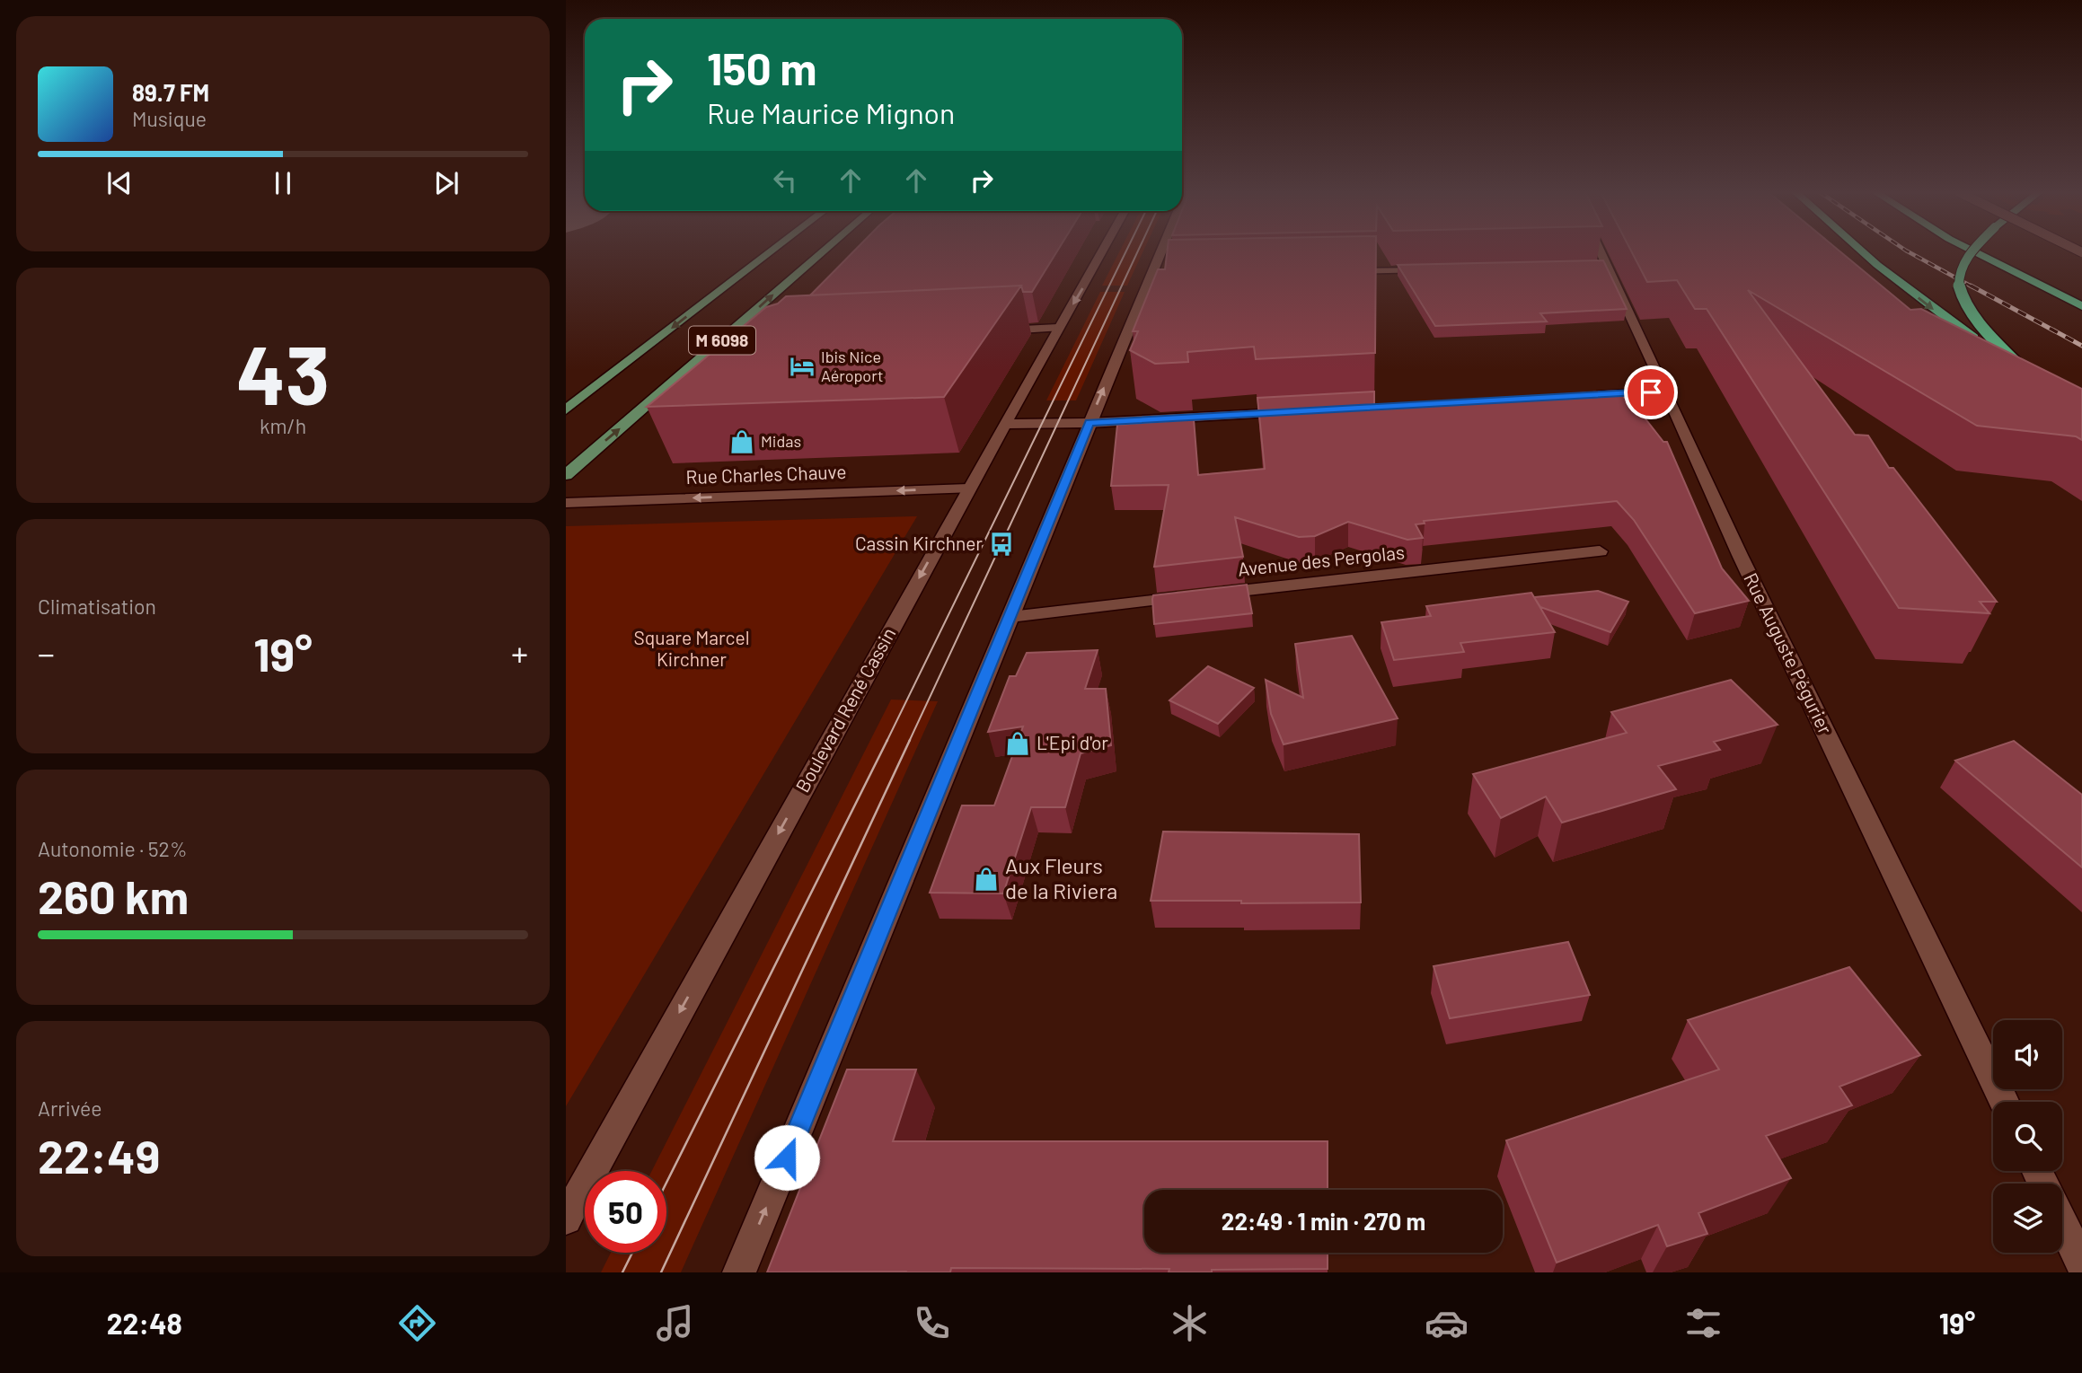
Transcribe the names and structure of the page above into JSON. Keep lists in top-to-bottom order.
{
  "streets": {
    "main road": [
      "M 6098",
      "Rue Charles Chauve",
      "Avenue des Pergolas",
      "Rue Auguste Pégurier",
      "Boulevard René Cassin"
    ]
  },
  "crossings": [
    ["Rue Charles Chauve", "Boulevard René Cassin"]
  ],
  "one_way": ["Rue Charles Chauve"],
  "parks": ["Square Marcel Kirchner"],
  "places": {
    "hotel": ["Ibis Nice Aéroport"],
    "shop": ["Midas", "L'Epi d'or", "Aux Fleurs de la Riviera"],
    "bus stop": ["Cassin Kirchner"]
  },
  "page": {
    "turn": ["150 m", "Rue Maurice Mignon"],
    "song": ["89.7 FM", "Musique"],
    "tile": [
      ["43", "km/h"],
      "Climatisation",
      ["Autonomie · 52%", "260 km"],
      ["Arrivée", "22:49"]
    ],
    "heat": ["−", "19°", "+"],
    "limit": "50",
    "trip": "22:49 · 1 min · 270 m",
    "tabs": ["22:48", "19°"]
  }
}
